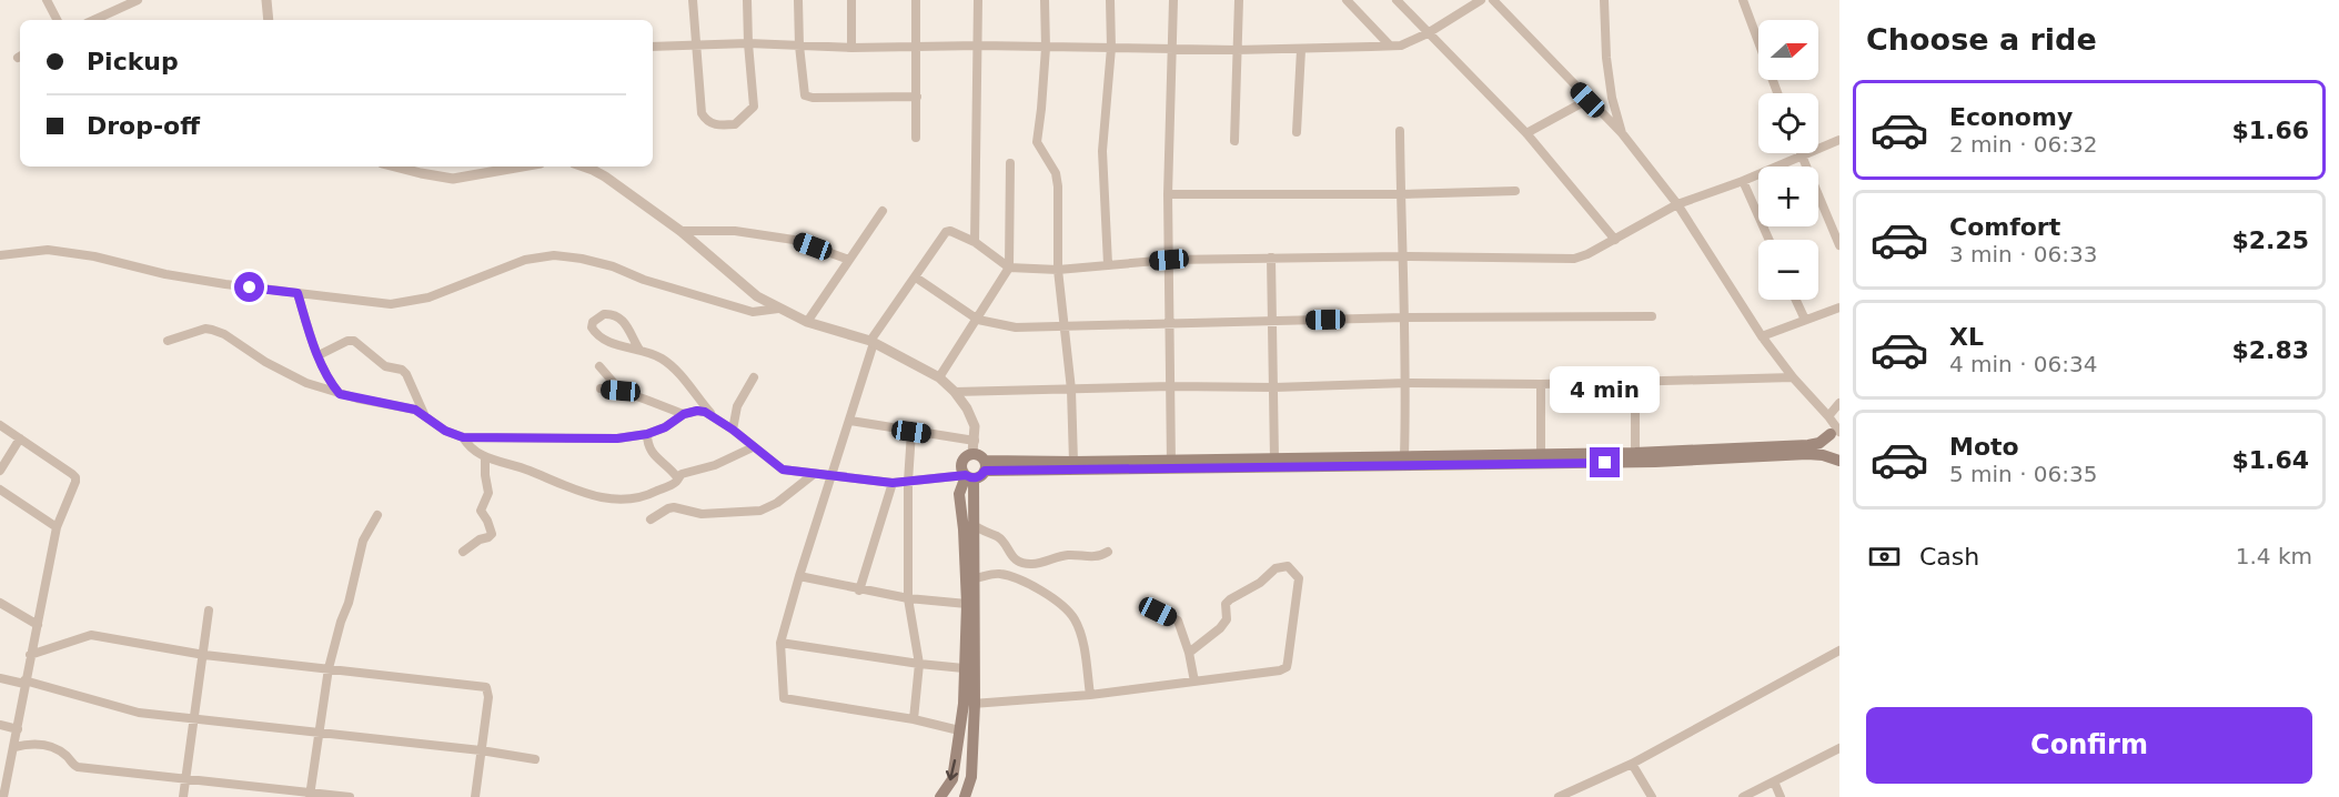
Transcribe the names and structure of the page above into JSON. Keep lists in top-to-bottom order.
{
  "north": "right",
  "page": {
    "heading": "Choose a ride",
    "map_buttons": ["+", "−"],
    "banner": ["Pickup", "Drop-off"],
    "list": [
      {
        "name": "Economy",
        "note": "2 min · 06:32",
        "value": "$1.66"
      },
      {
        "name": "Comfort",
        "note": "3 min · 06:33",
        "value": "$2.25"
      },
      {
        "name": "XL",
        "note": "4 min · 06:34",
        "value": "$2.83"
      },
      {
        "name": "Moto",
        "note": "5 min · 06:35",
        "value": "$1.64"
      }
    ],
    "bubble": "4 min",
    "pay": ["Cash", "1.4 km"],
    "buttons": "Confirm"
  }
}
